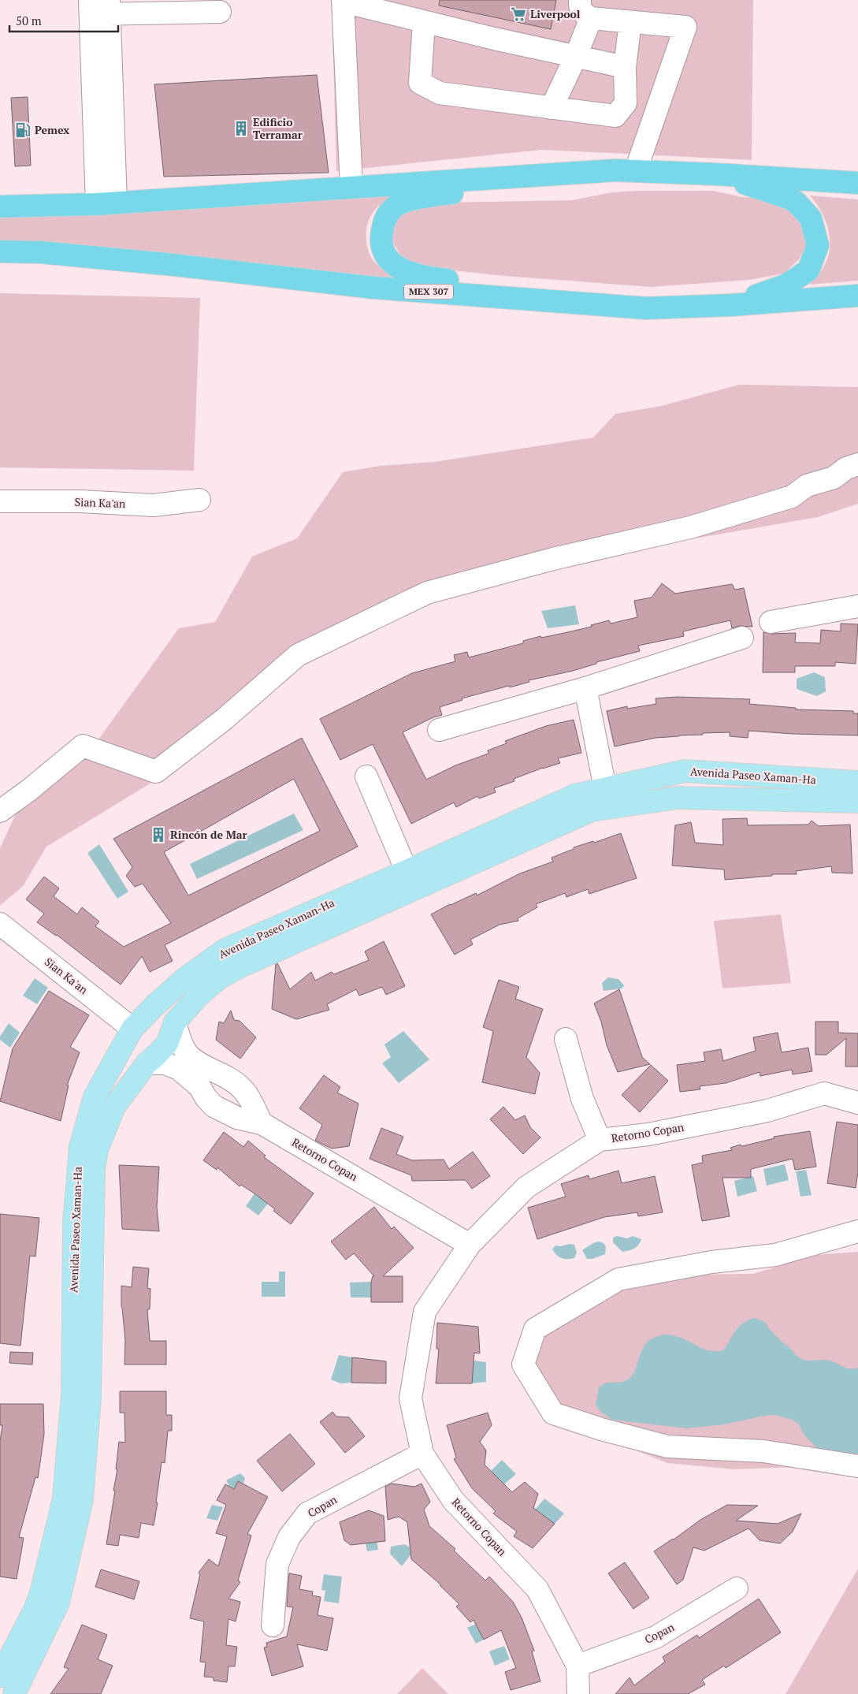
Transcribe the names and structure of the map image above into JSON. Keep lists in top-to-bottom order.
{
  "streets": {
    "highway": ["MEX 307"],
    "main road": ["Avenida Paseo Xaman-Ha"],
    "street": ["Sian Ka'an", "Retorno Copan", "Copan"]
  },
  "crossings": [
    ["Sian Ka'an", "Avenida Paseo Xaman-Ha"],
    ["Avenida Paseo Xaman-Ha", "Retorno Copan"],
    ["Retorno Copan", "Copan"]
  ],
  "places": {
    "supermarket": ["Liverpool"],
    "building": ["Edificio Terramar", "Rincón de Mar"],
    "fuel station": ["Pemex"]
  },
  "scale_bar": "50 m"
}
